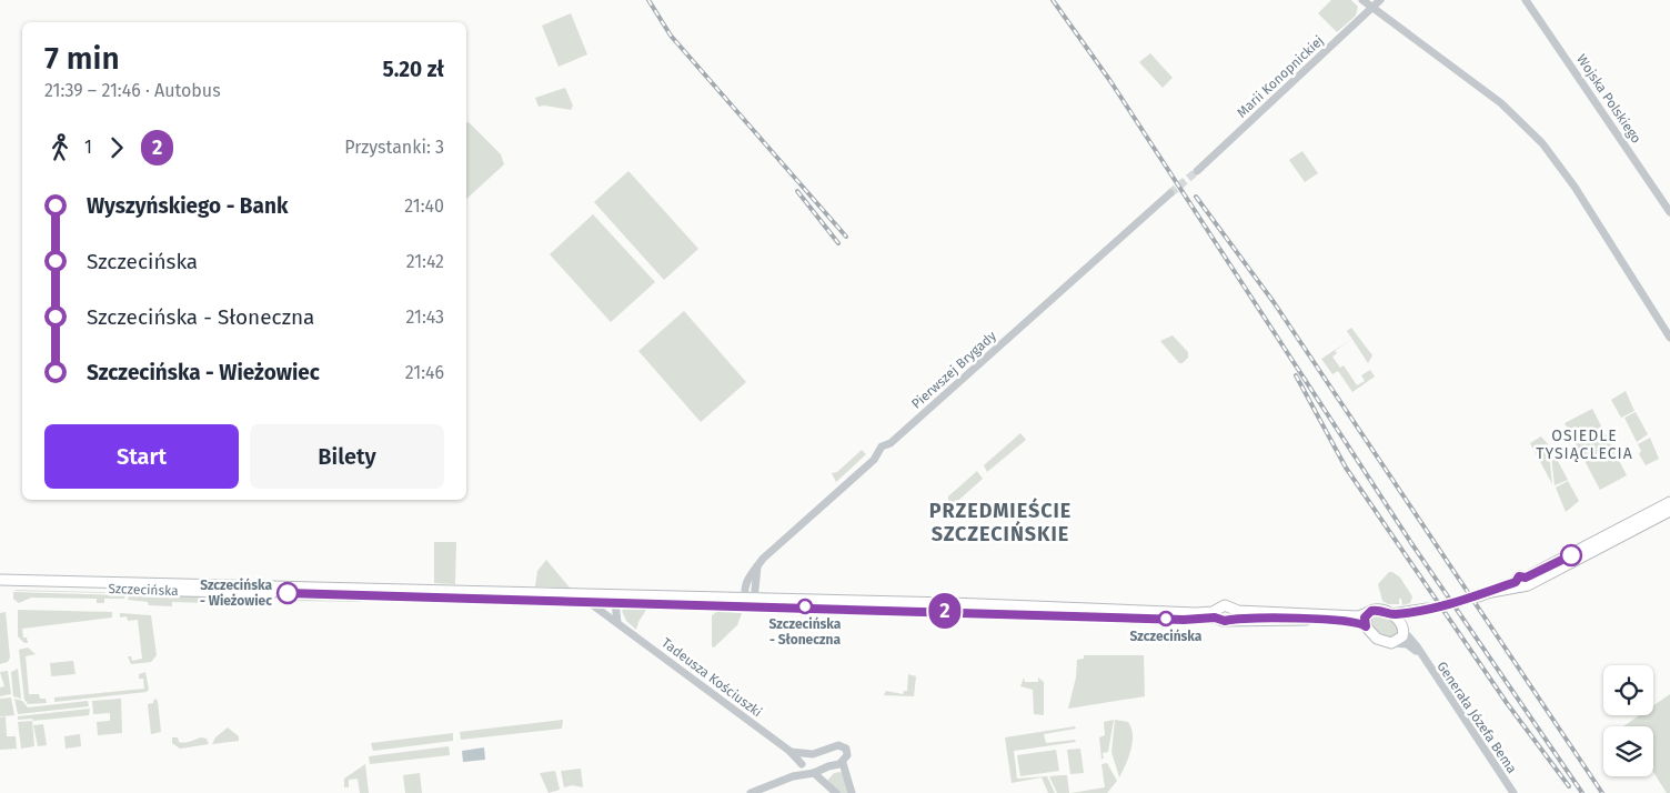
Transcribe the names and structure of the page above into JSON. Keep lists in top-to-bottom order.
{
  "streets": {
    "main road": ["Szczecińska"],
    "street": [
      "Marii Konopnickiej",
      "Wojska Polskiego",
      "Pierwszej Brygady",
      "Tadeusza Kościuszki",
      "Generała Józefa Bema"
    ]
  },
  "crossings": [
    ["Szczecińska", "Tadeusza Kościuszki"],
    ["Szczecińska", "Generała Józefa Bema"]
  ],
  "districts": ["OSIEDLE TYSIĄCLECIA", "PRZEDMIEŚCIE SZCZECIŃSKIE"],
  "places": ["Szczecińska - Wieżowiec", "Szczecińska - Słoneczna", "Szczecińska"],
  "lines": ["bus line 2"],
  "page": {
    "on_map": "2",
    "heading": ["7 min", "21:39 – 21:46 · Autobus", "5.20 zł"],
    "legs": ["1", "2", "Przystanki: 3"],
    "list": [
      {
        "name": "Wyszyńskiego - Bank",
        "value": "21:40"
      },
      {
        "name": "Szczecińska",
        "value": "21:42"
      },
      {
        "name": "Szczecińska - Słoneczna",
        "value": "21:43"
      },
      {
        "name": "Szczecińska - Wieżowiec",
        "value": "21:46"
      }
    ],
    "buttons": ["Start", "Bilety"]
  }
}
